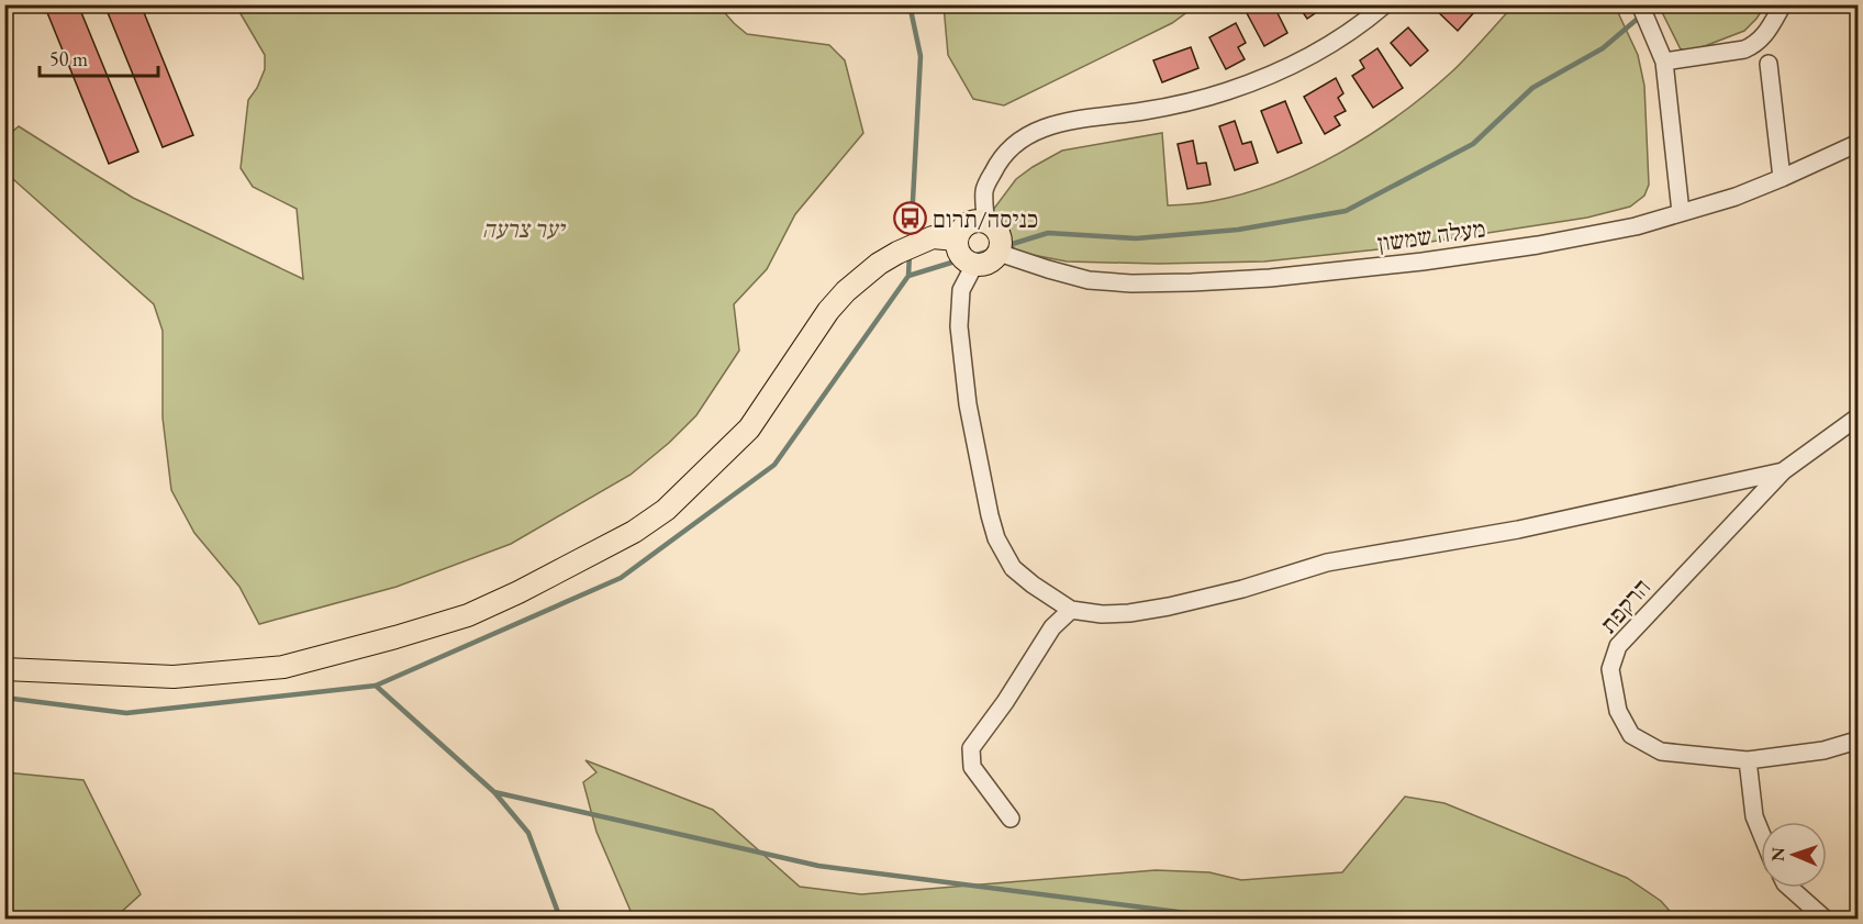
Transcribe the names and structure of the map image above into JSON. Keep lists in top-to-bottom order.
{
  "streets": {
    "street": ["מעלה שמשון", "הרקפת"]
  },
  "parks": ["יער צרעה"],
  "places": {
    "bus stop": ["כניסה/תרום"]
  },
  "scale_bar": "50 m",
  "north": "left"
}
